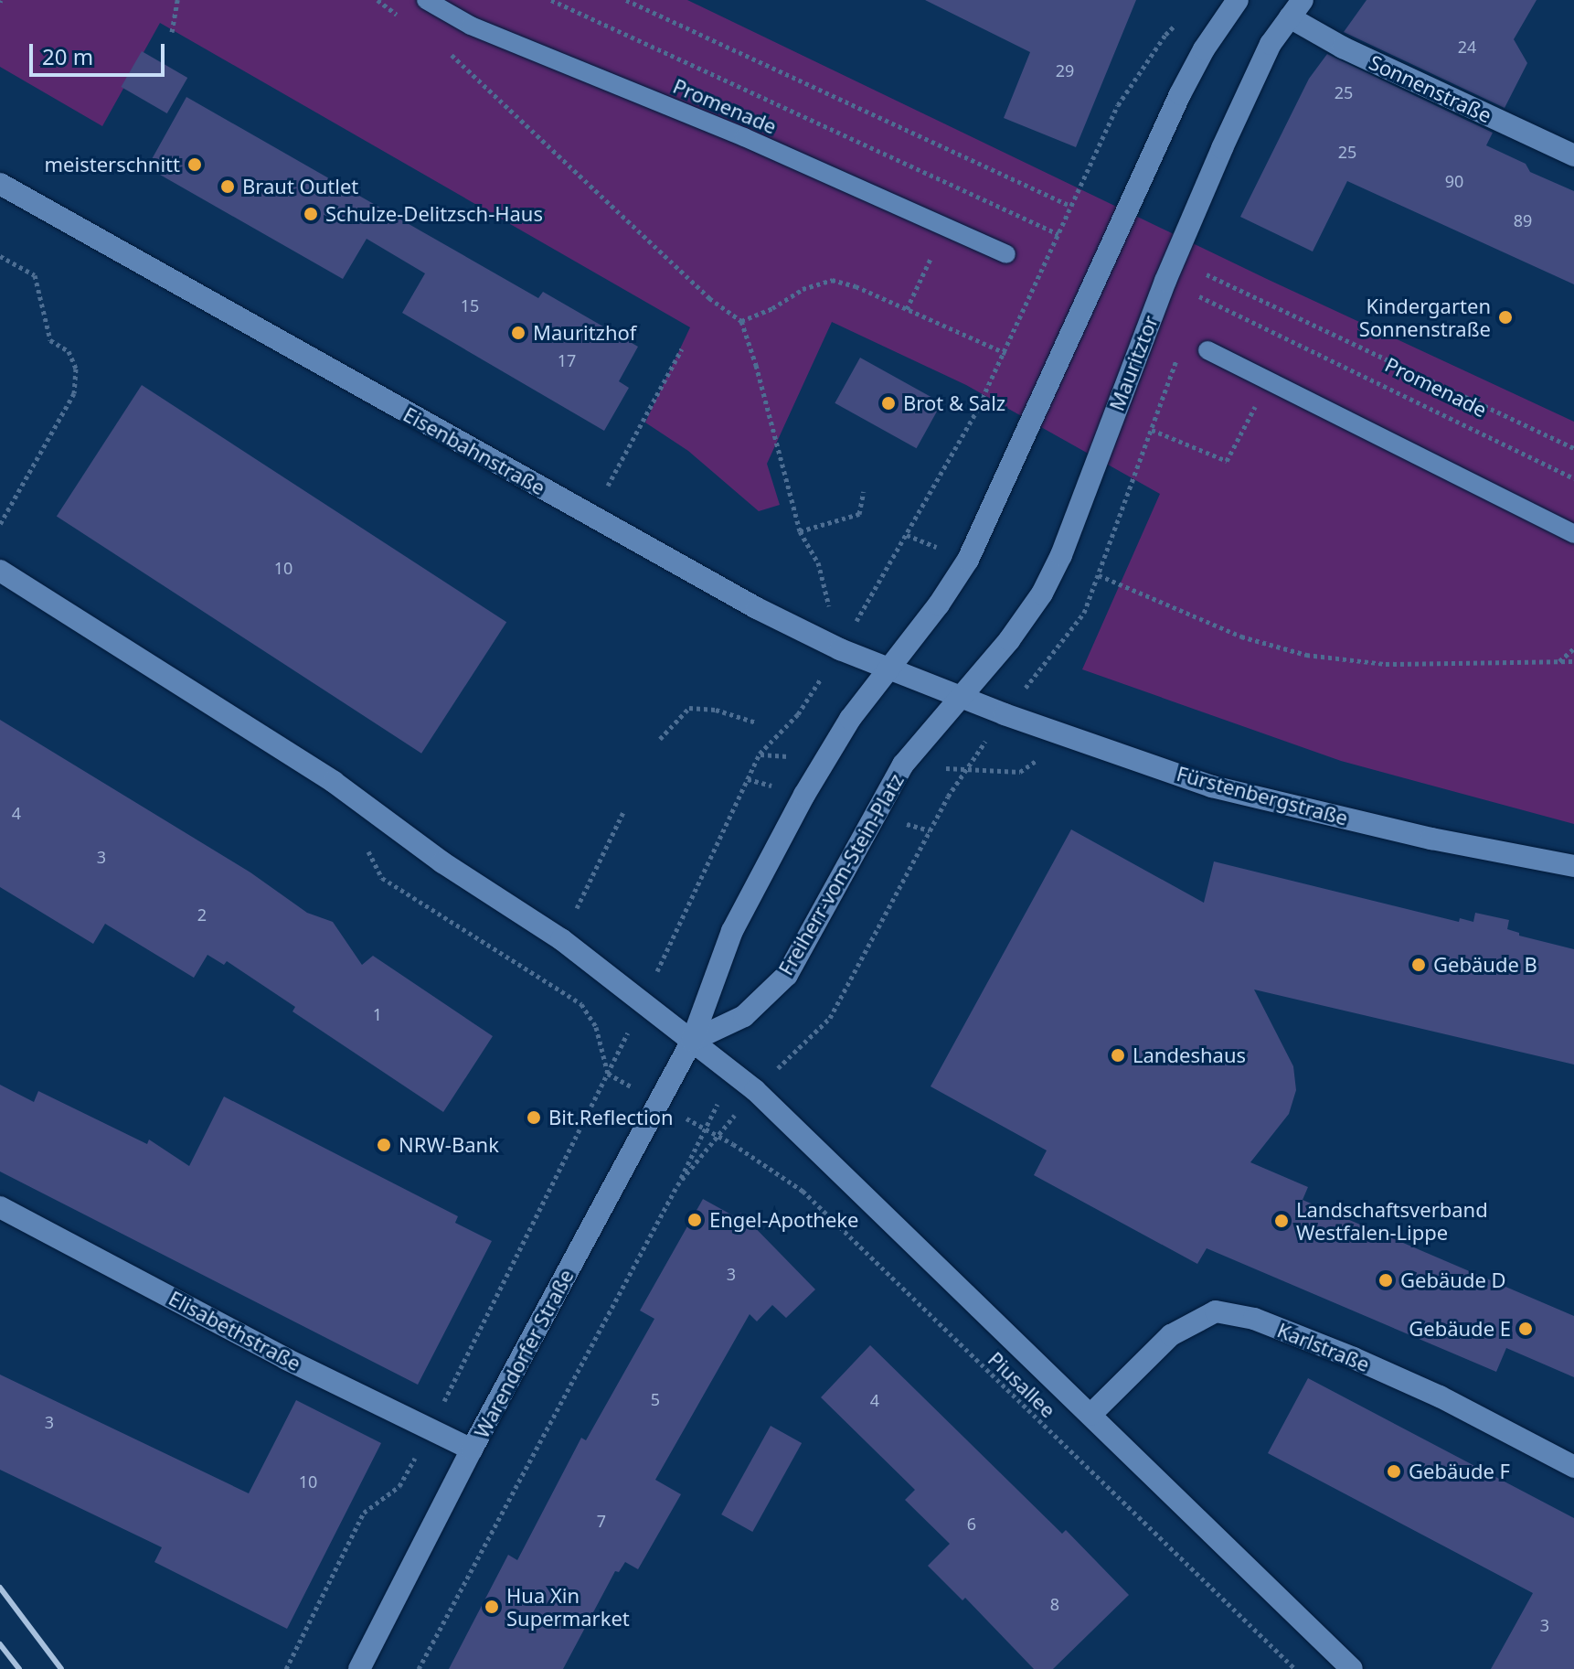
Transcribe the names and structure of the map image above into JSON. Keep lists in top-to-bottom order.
{
  "streets": {
    "main road": [
      "Sonnenstraße",
      "Mauritztor",
      "Eisenbahnstraße",
      "Fürstenbergstraße",
      "Freiherr-vom-Stein-Platz",
      "Elisabethstraße",
      "Karlstraße",
      "Warendorfer Straße"
    ],
    "lane": ["Promenade"],
    "path": ["Piusallee"]
  },
  "crossings": [
    ["Sonnenstraße", "Mauritztor"],
    ["Mauritztor", "Eisenbahnstraße"],
    ["Mauritztor", "Fürstenbergstraße"],
    ["Mauritztor", "Freiherr-vom-Stein-Platz"],
    ["Eisenbahnstraße", "Fürstenbergstraße"],
    ["Eisenbahnstraße", "Freiherr-vom-Stein-Platz"],
    ["Fürstenbergstraße", "Freiherr-vom-Stein-Platz"],
    ["Freiherr-vom-Stein-Platz", "Warendorfer Straße"],
    ["Elisabethstraße", "Warendorfer Straße"]
  ],
  "places": [
    "meisterschnitt",
    "Braut Outlet",
    "Schulze-Delitzsch-Haus",
    "Kindergarten Sonnenstraße",
    "Mauritzhof",
    "Brot & Salz",
    "Gebäude B",
    "Landeshaus",
    "Bit.Reflection",
    "NRW-Bank",
    "Engel-Apotheke",
    "Landschaftsverband Westfalen-Lippe",
    "Gebäude D",
    "Gebäude E",
    "Gebäude F",
    "Hua Xin Supermarket"
  ],
  "house_numbers": [
    "24",
    "29",
    "25",
    "25",
    "90",
    "89",
    "15",
    "17",
    "10",
    "4",
    "3",
    "2",
    "1",
    "3",
    "5",
    "4",
    "3",
    "10",
    "7",
    "6",
    "8",
    "3"
  ],
  "scale_bar": "20 m"
}
